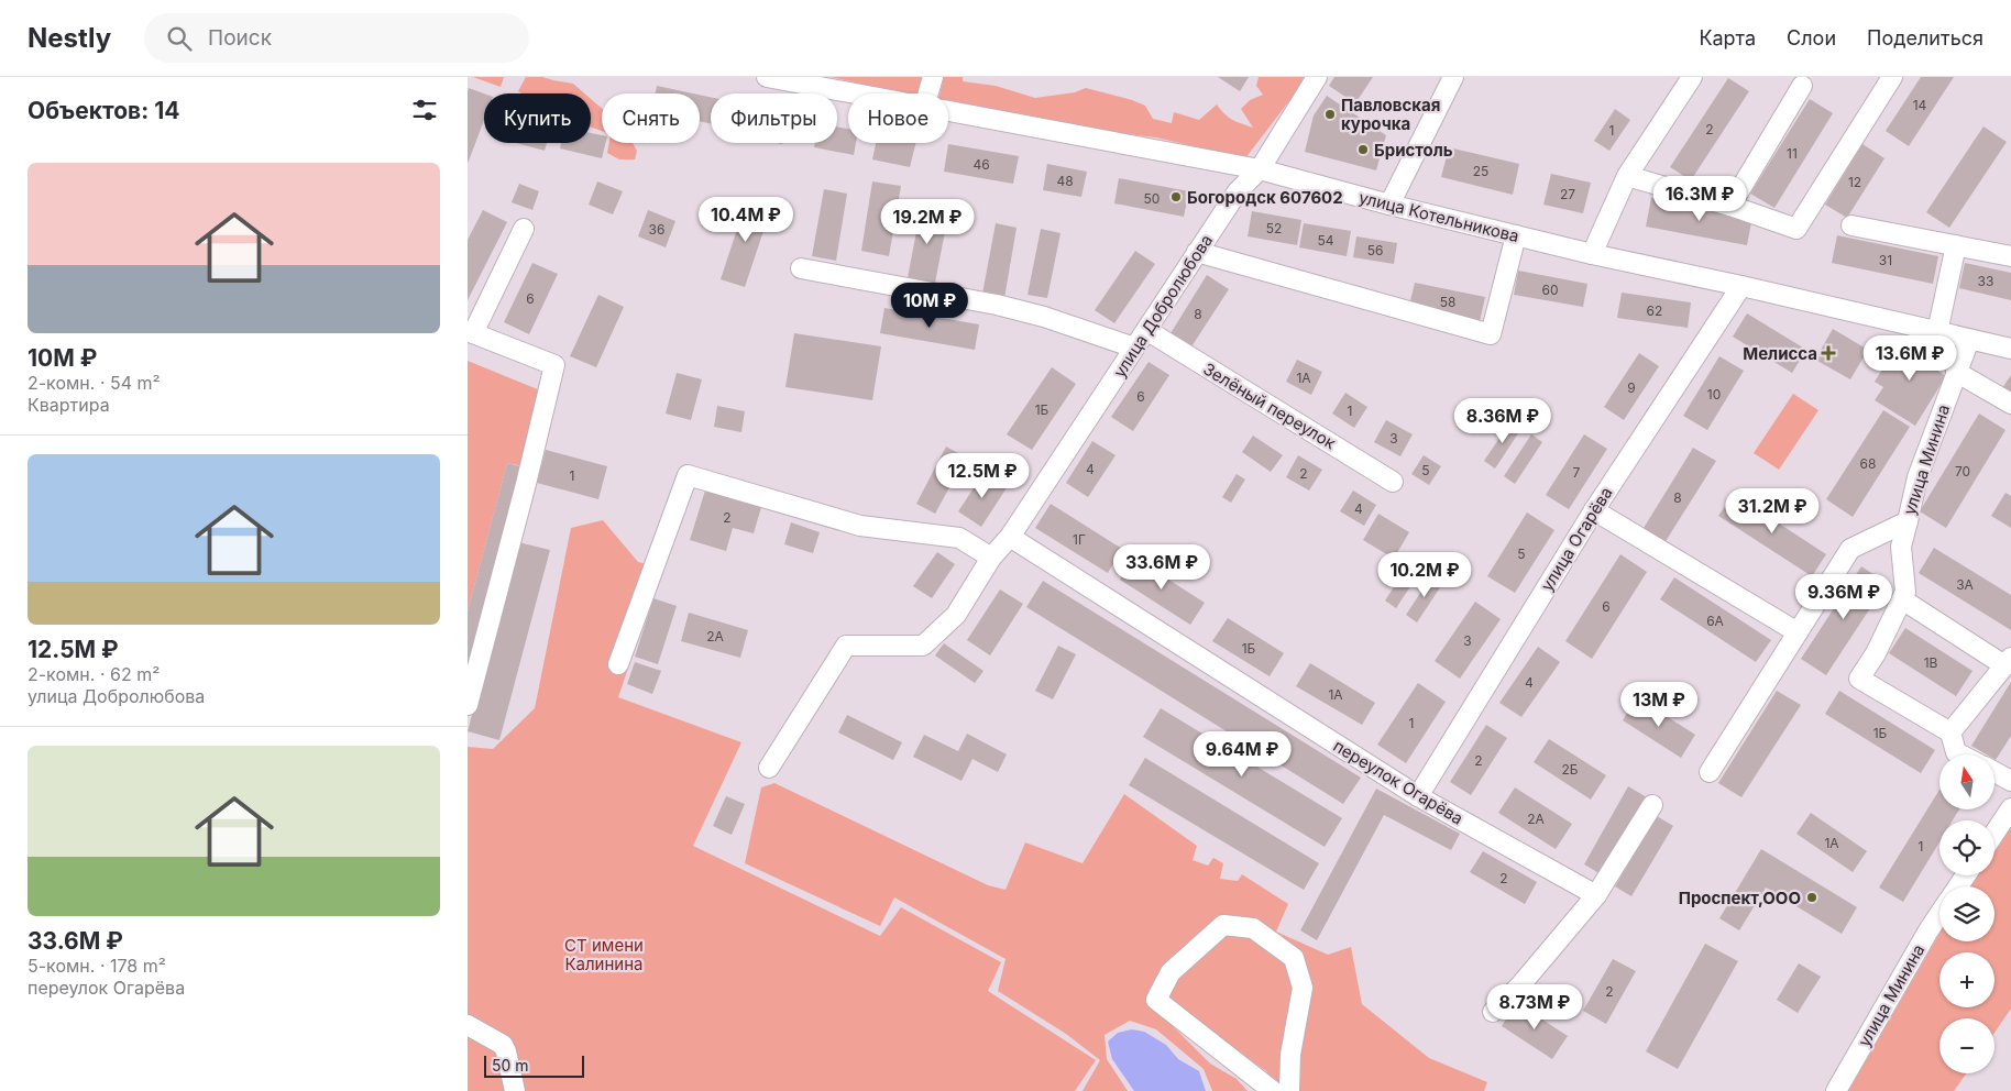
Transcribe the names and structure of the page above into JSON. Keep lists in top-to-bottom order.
{
  "streets": {
    "street": [
      "улица Котельникова",
      "улица Добролюбова",
      "Зелёный переулок",
      "улица Минина",
      "улица Огарёва",
      "переулок Огарёва"
    ]
  },
  "crossings": [
    ["улица Котельникова", "улица Добролюбова"],
    ["улица Котельникова", "улица Минина"],
    ["улица Котельникова", "улица Огарёва"],
    ["улица Добролюбова", "Зелёный переулок"],
    ["улица Добролюбова", "переулок Огарёва"],
    ["улица Огарёва", "переулок Огарёва"]
  ],
  "parks": ["СТ имени Калинина"],
  "places": {
    "other": [
      "Павловская курочка",
      "Бристоль",
      "Богородск 607602",
      "Проспект,ООО"
    ],
    "health": ["Мелисса"]
  },
  "house_numbers": [
    "14",
    "2",
    "1",
    "11",
    "46",
    "25",
    "48",
    "12",
    "27",
    "50",
    "52",
    "36",
    "54",
    "56",
    "31",
    "33",
    "60",
    "6",
    "58",
    "62",
    "8",
    "1А",
    "9",
    "10",
    "6",
    "1Б",
    "1",
    "3",
    "68",
    "4",
    "5",
    "70",
    "7",
    "2",
    "1",
    "8",
    "4",
    "2",
    "1Г",
    "5",
    "3А",
    "6",
    "6А",
    "2А",
    "3",
    "1Б",
    "1В",
    "4",
    "1А",
    "1",
    "1Б",
    "2",
    "2Б",
    "2А",
    "1А",
    "1",
    "2",
    "2"
  ],
  "scale_bar": "50 m",
  "north": "top",
  "page": {
    "header": "Nestly",
    "search": "Поиск",
    "nav": ["Карта", "Слои", "Поделиться"],
    "heading": "Объектов: 14",
    "chip": [
      "Купить",
      "Снять",
      "Фильтры",
      "Новое"
    ],
    "list": [
      {
        "name": "10M ₽",
        "note": "2-комн. · 54 m² · Квартира"
      },
      {
        "name": "12.5M ₽",
        "note": "2-комн. · 62 m² · улица Добролюбова"
      },
      {
        "name": "33.6M ₽",
        "note": "5-комн. · 178 m² · переулок Огарёва"
      }
    ],
    "price": [
      "16.3M ₽",
      "10.4M ₽",
      "19.2M ₽",
      "10M ₽",
      "13.6M ₽",
      "8.36M ₽",
      "12.5M ₽",
      "31.2M ₽",
      "33.6M ₽",
      "10.2M ₽",
      "9.36M ₽",
      "13M ₽",
      "9.64M ₽",
      "8.73M ₽"
    ],
    "map_buttons": ["+", "−"],
    "scale": "50 m"
  }
}
